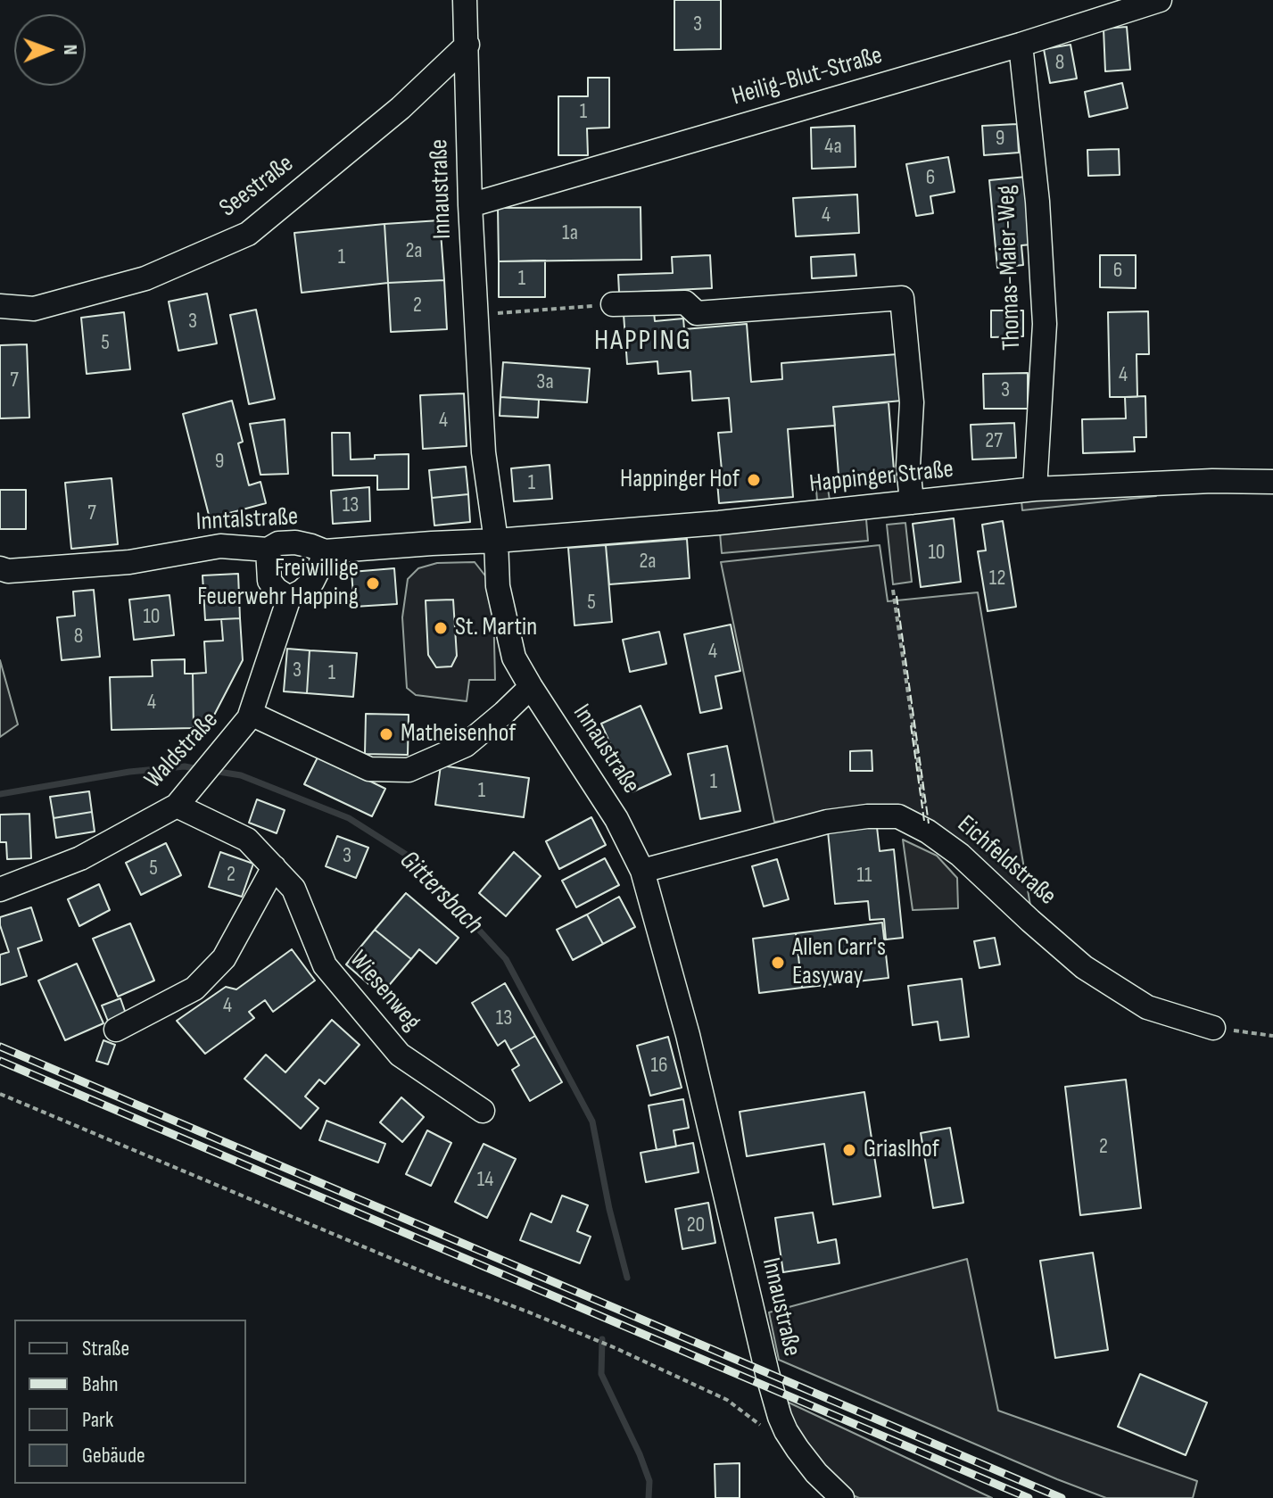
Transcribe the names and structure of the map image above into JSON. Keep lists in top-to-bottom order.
{
  "streets": {
    "street": [
      "Heilig-Blut-Straße",
      "Seestraße",
      "Innaustraße",
      "Thomas-Maier-Weg",
      "Happinger Straße",
      "Inntalstraße",
      "Waldstraße",
      "Eichfeldstraße",
      "Wiesenweg"
    ]
  },
  "crossings": [
    ["Heilig-Blut-Straße", "Innaustraße"],
    ["Heilig-Blut-Straße", "Thomas-Maier-Weg"],
    ["Seestraße", "Innaustraße"],
    ["Innaustraße", "Happinger Straße"],
    ["Innaustraße", "Inntalstraße"],
    ["Innaustraße", "Eichfeldstraße"],
    ["Thomas-Maier-Weg", "Happinger Straße"],
    ["Happinger Straße", "Inntalstraße"],
    ["Inntalstraße", "Waldstraße"],
    ["Waldstraße", "Wiesenweg"]
  ],
  "districts": ["HAPPING"],
  "water": ["Gittersbach"],
  "places": [
    "Happinger Hof",
    "Freiwillige Feuerwehr Happing",
    "St. Martin",
    "Matheisenhof",
    "Allen Carr's Easyway",
    "Griaslhof"
  ],
  "house_numbers": [
    "3",
    "8",
    "1",
    "9",
    "4a",
    "6",
    "4",
    "1a",
    "2a",
    "1",
    "6",
    "1",
    "2",
    "3",
    "5",
    "4",
    "7",
    "3a",
    "3",
    "4",
    "27",
    "9",
    "1",
    "13",
    "7",
    "10",
    "2a",
    "12",
    "5",
    "10",
    "8",
    "4",
    "3",
    "1",
    "4",
    "1",
    "1",
    "3",
    "5",
    "2",
    "11",
    "4",
    "13",
    "16",
    "2",
    "14",
    "20"
  ],
  "legend": [
    "Straße",
    "Bahn",
    "Park",
    "Gebäude"
  ],
  "north": "right"
}
